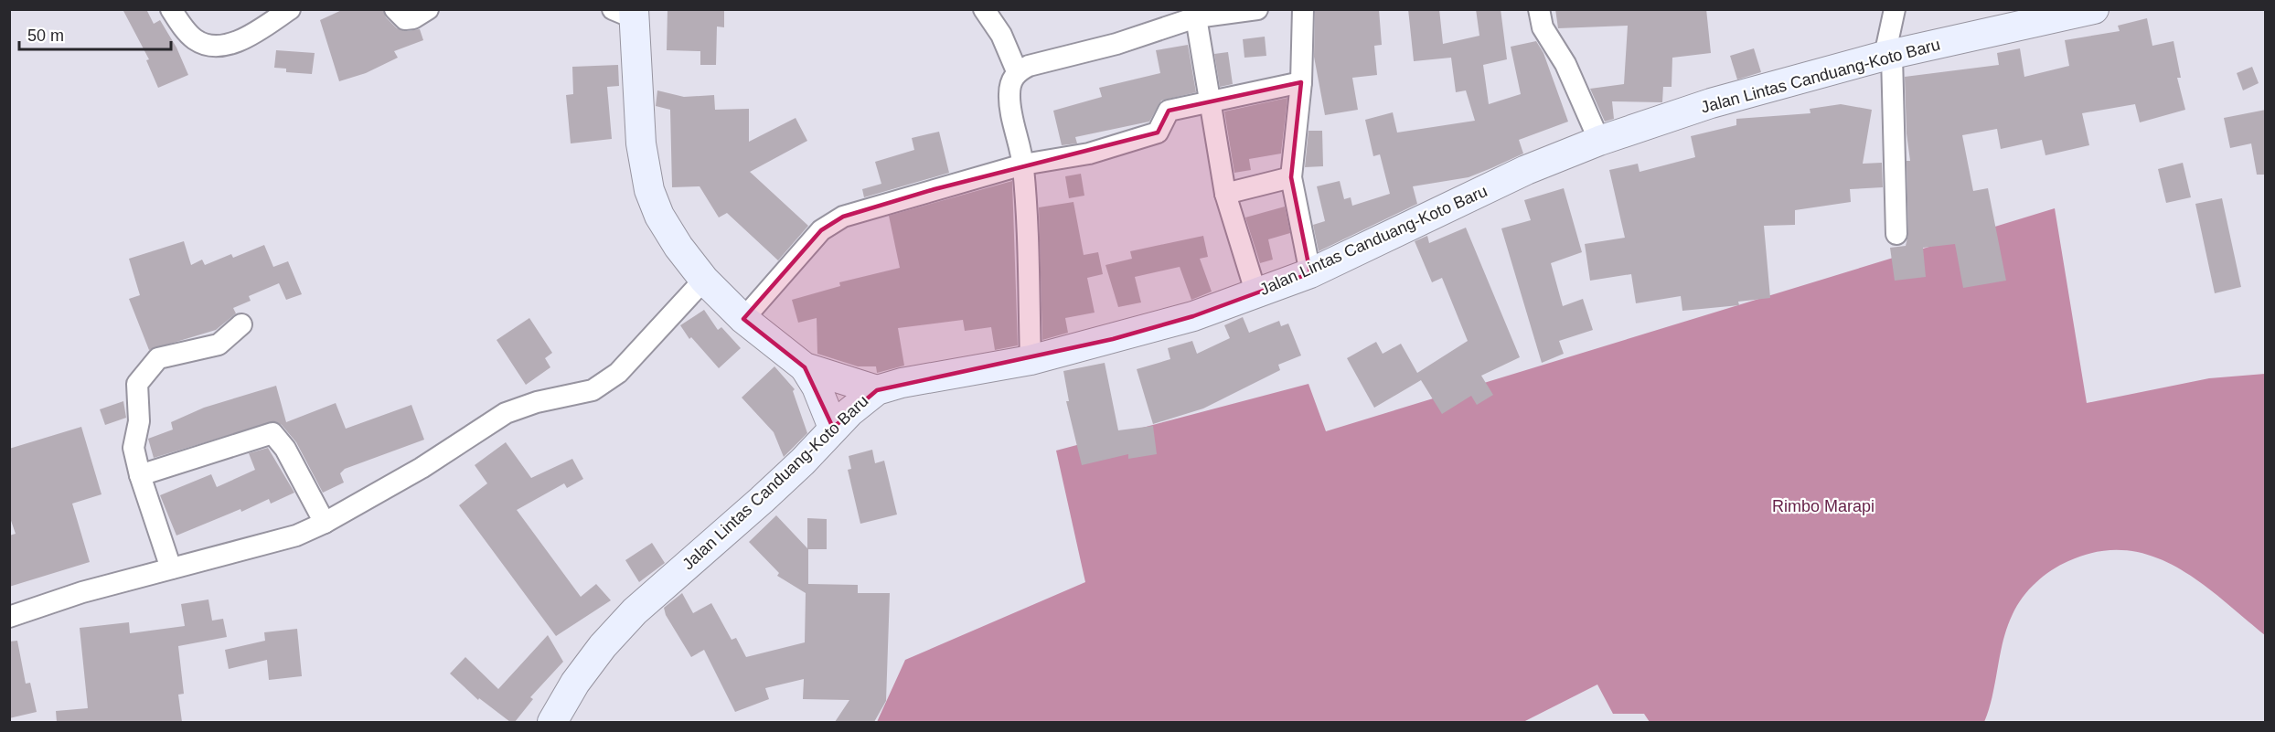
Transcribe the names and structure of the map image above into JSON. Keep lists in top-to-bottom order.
{
  "streets": {
    "main road": ["Jalan Lintas Canduang-Koto Baru"]
  },
  "parks": ["Rimbo Marapi"],
  "scale_bar": "50 m"
}
